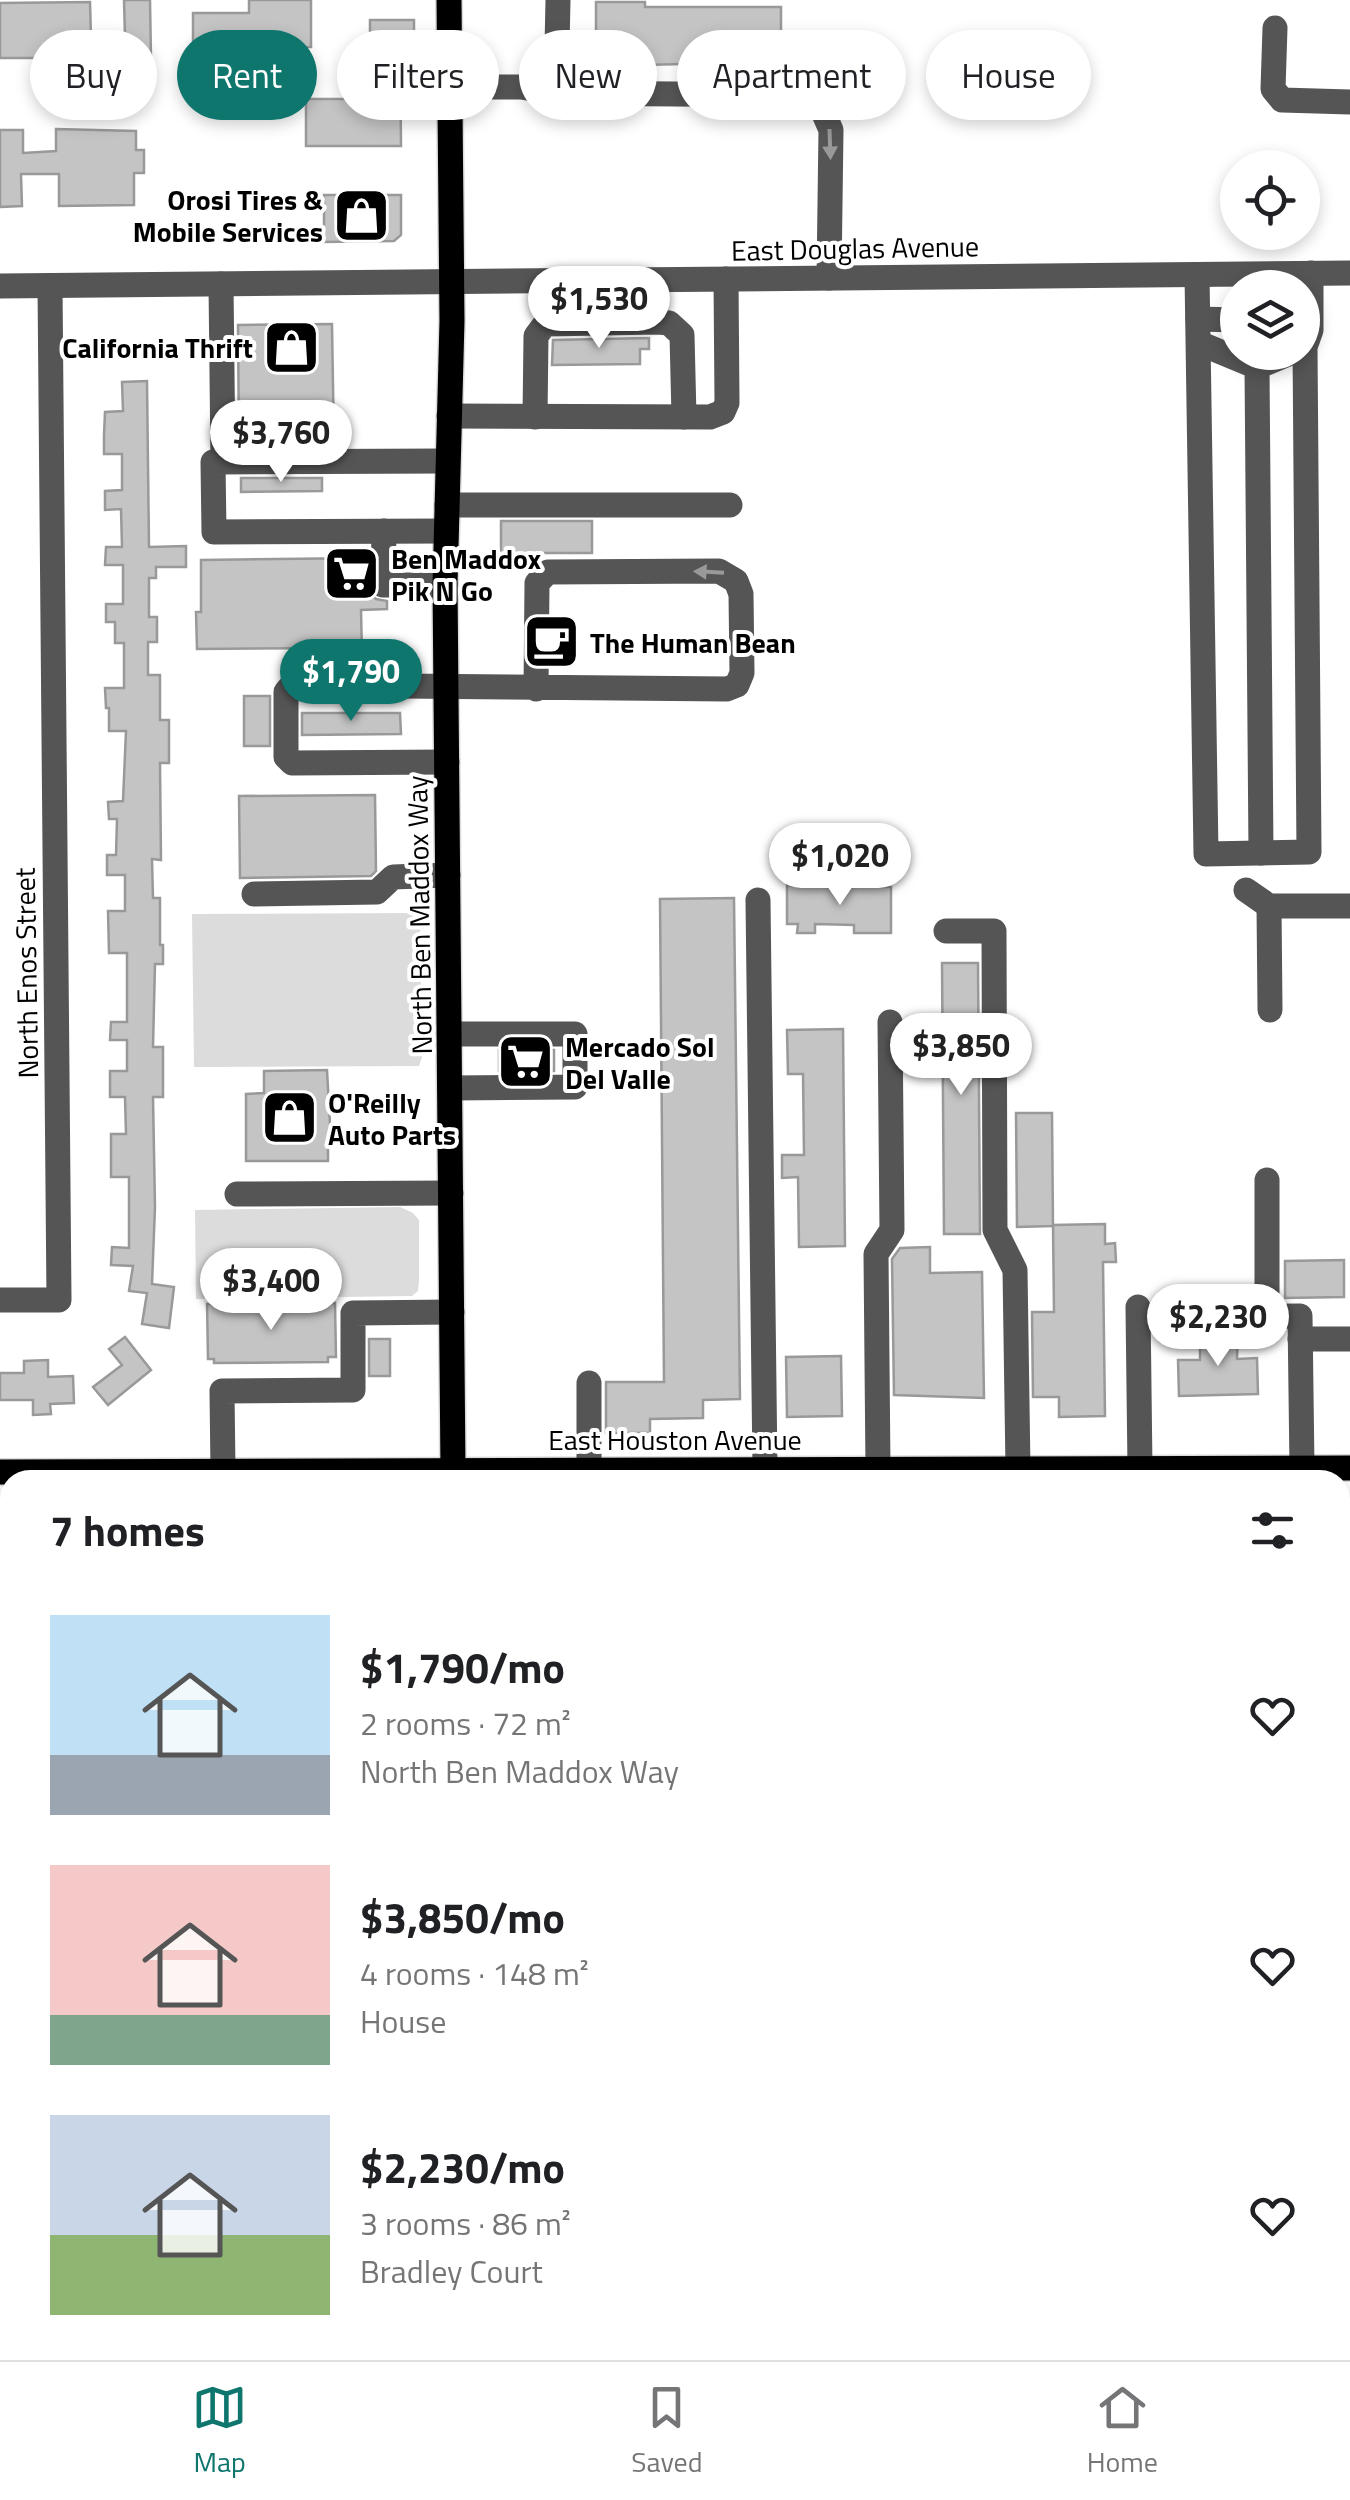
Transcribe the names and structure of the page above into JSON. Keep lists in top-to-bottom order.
{
  "streets": {
    "main road": ["North Ben Maddox Way", "East Houston Avenue"],
    "street": ["East Douglas Avenue", "North Enos Street"]
  },
  "crossings": [
    ["East Douglas Avenue", "North Ben Maddox Way"],
    ["East Douglas Avenue", "North Enos Street"]
  ],
  "places": {
    "shop": ["Orosi Tires & Mobile Services", "California Thrift", "O'Reilly Auto Parts"],
    "supermarket": ["Ben Maddox Pik N Go", "Mercado Sol Del Valle"],
    "cafe": ["The Human Bean"]
  },
  "page": {
    "chip": [
      "Buy",
      "Rent",
      "Filters",
      "New",
      "Apartment",
      "House"
    ],
    "price": [
      "$1,530",
      "$3,760",
      "$1,790",
      "$1,020",
      "$3,850",
      "$3,400",
      "$2,230"
    ],
    "heading": "7 homes",
    "list": [
      {
        "name": "$1,790/mo",
        "note": "2 rooms · 72 m² · North Ben Maddox Way"
      },
      {
        "name": "$3,850/mo",
        "note": "4 rooms · 148 m² · House"
      },
      {
        "name": "$2,230/mo",
        "note": "3 rooms · 86 m² · Bradley Court"
      }
    ],
    "tabs": ["Map", "Saved", "Home"]
  }
}
